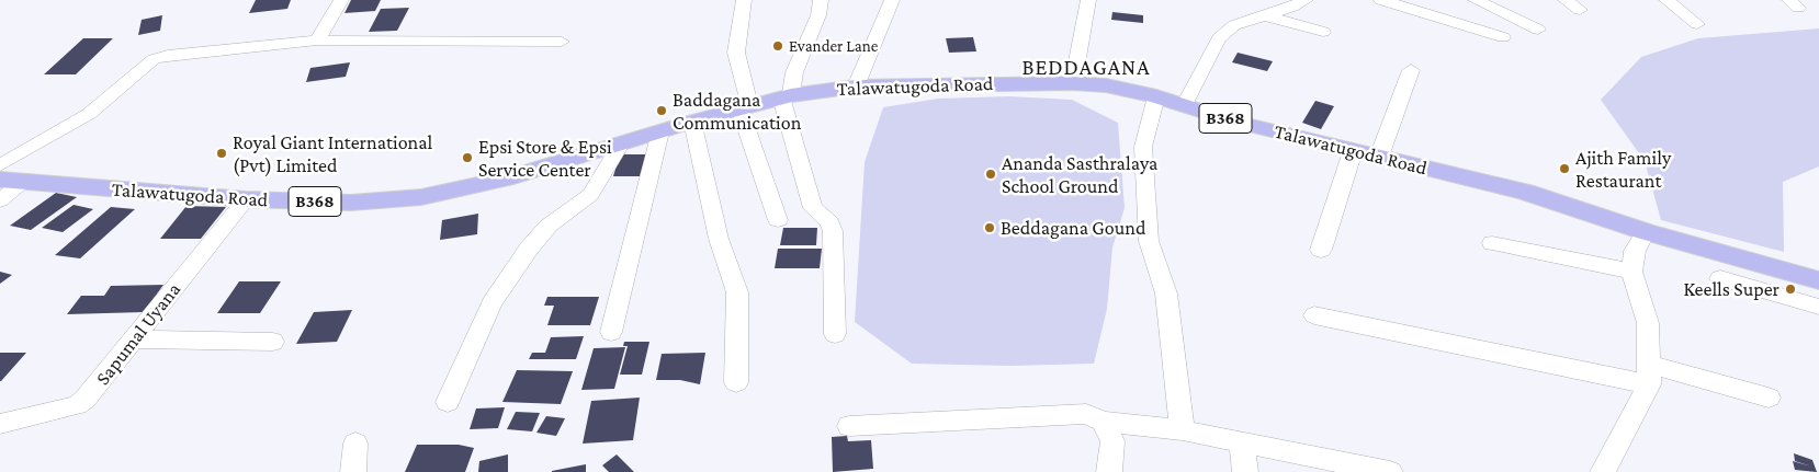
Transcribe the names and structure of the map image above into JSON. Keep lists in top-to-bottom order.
{
  "streets": {
    "main road": ["Talawatugoda Road", "B368"],
    "street": ["Sapumal Uyana"]
  },
  "crossings": [
    ["Talawatugoda Road", "Sapumal Uyana"]
  ],
  "districts": ["BEDDAGANA"],
  "places": [
    "Evander Lane",
    "Baddagana Communication",
    "Royal Giant International (Pvt) Limited",
    "Epsi Store & Epsi Service Center",
    "Ajith Family Restaurant",
    "Ananda Sasthralaya School Ground",
    "Beddagana Gound",
    "Keells Super"
  ]
}
